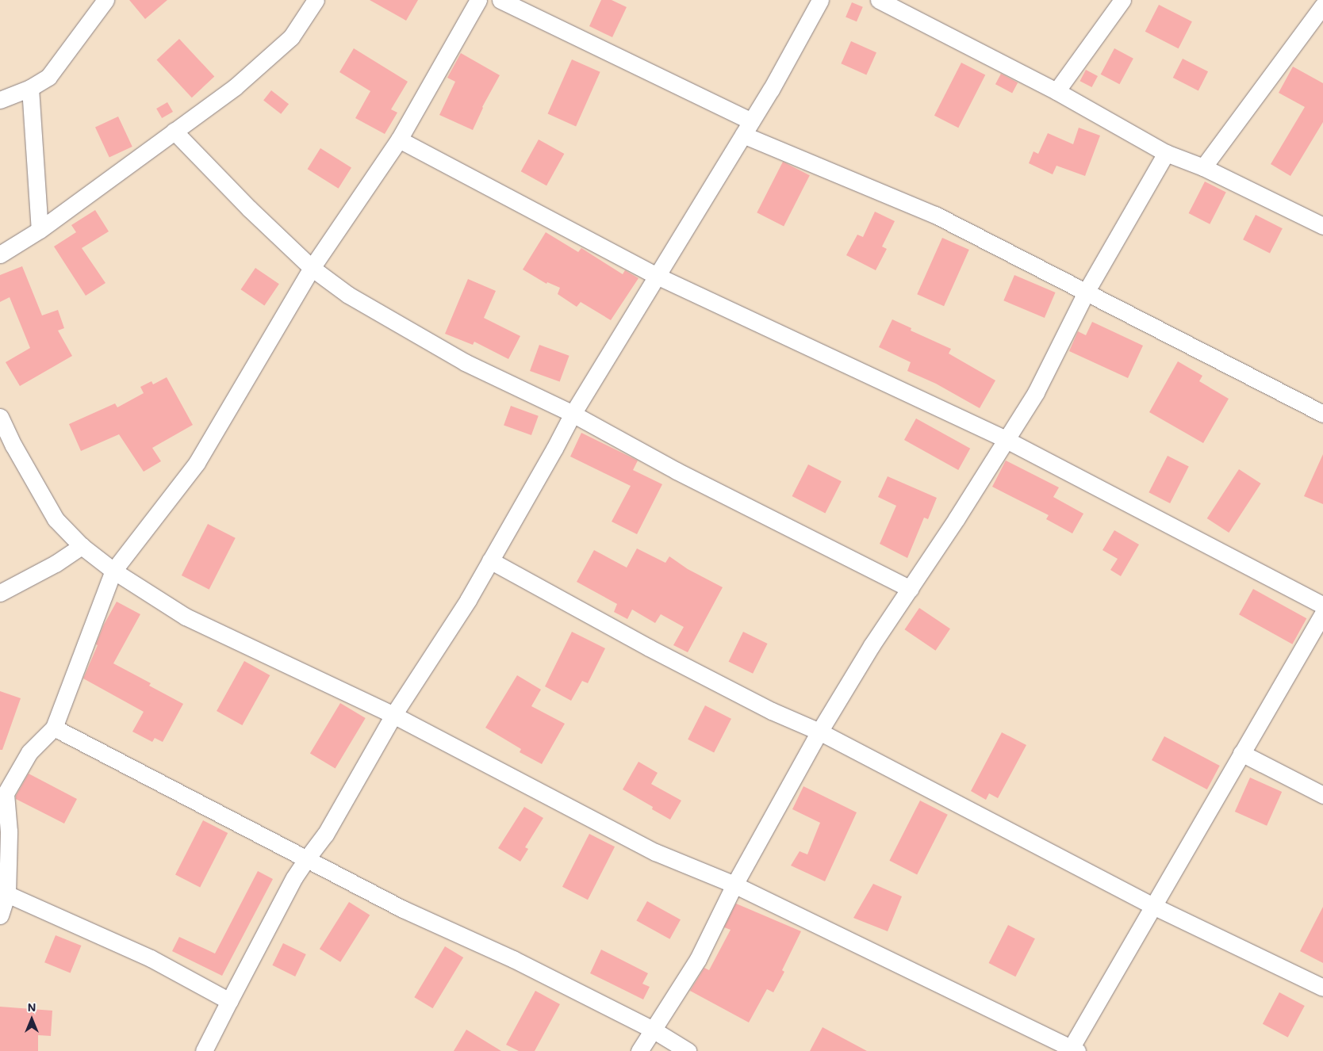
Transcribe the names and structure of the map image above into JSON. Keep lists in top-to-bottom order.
{
  "north": "top"
}
